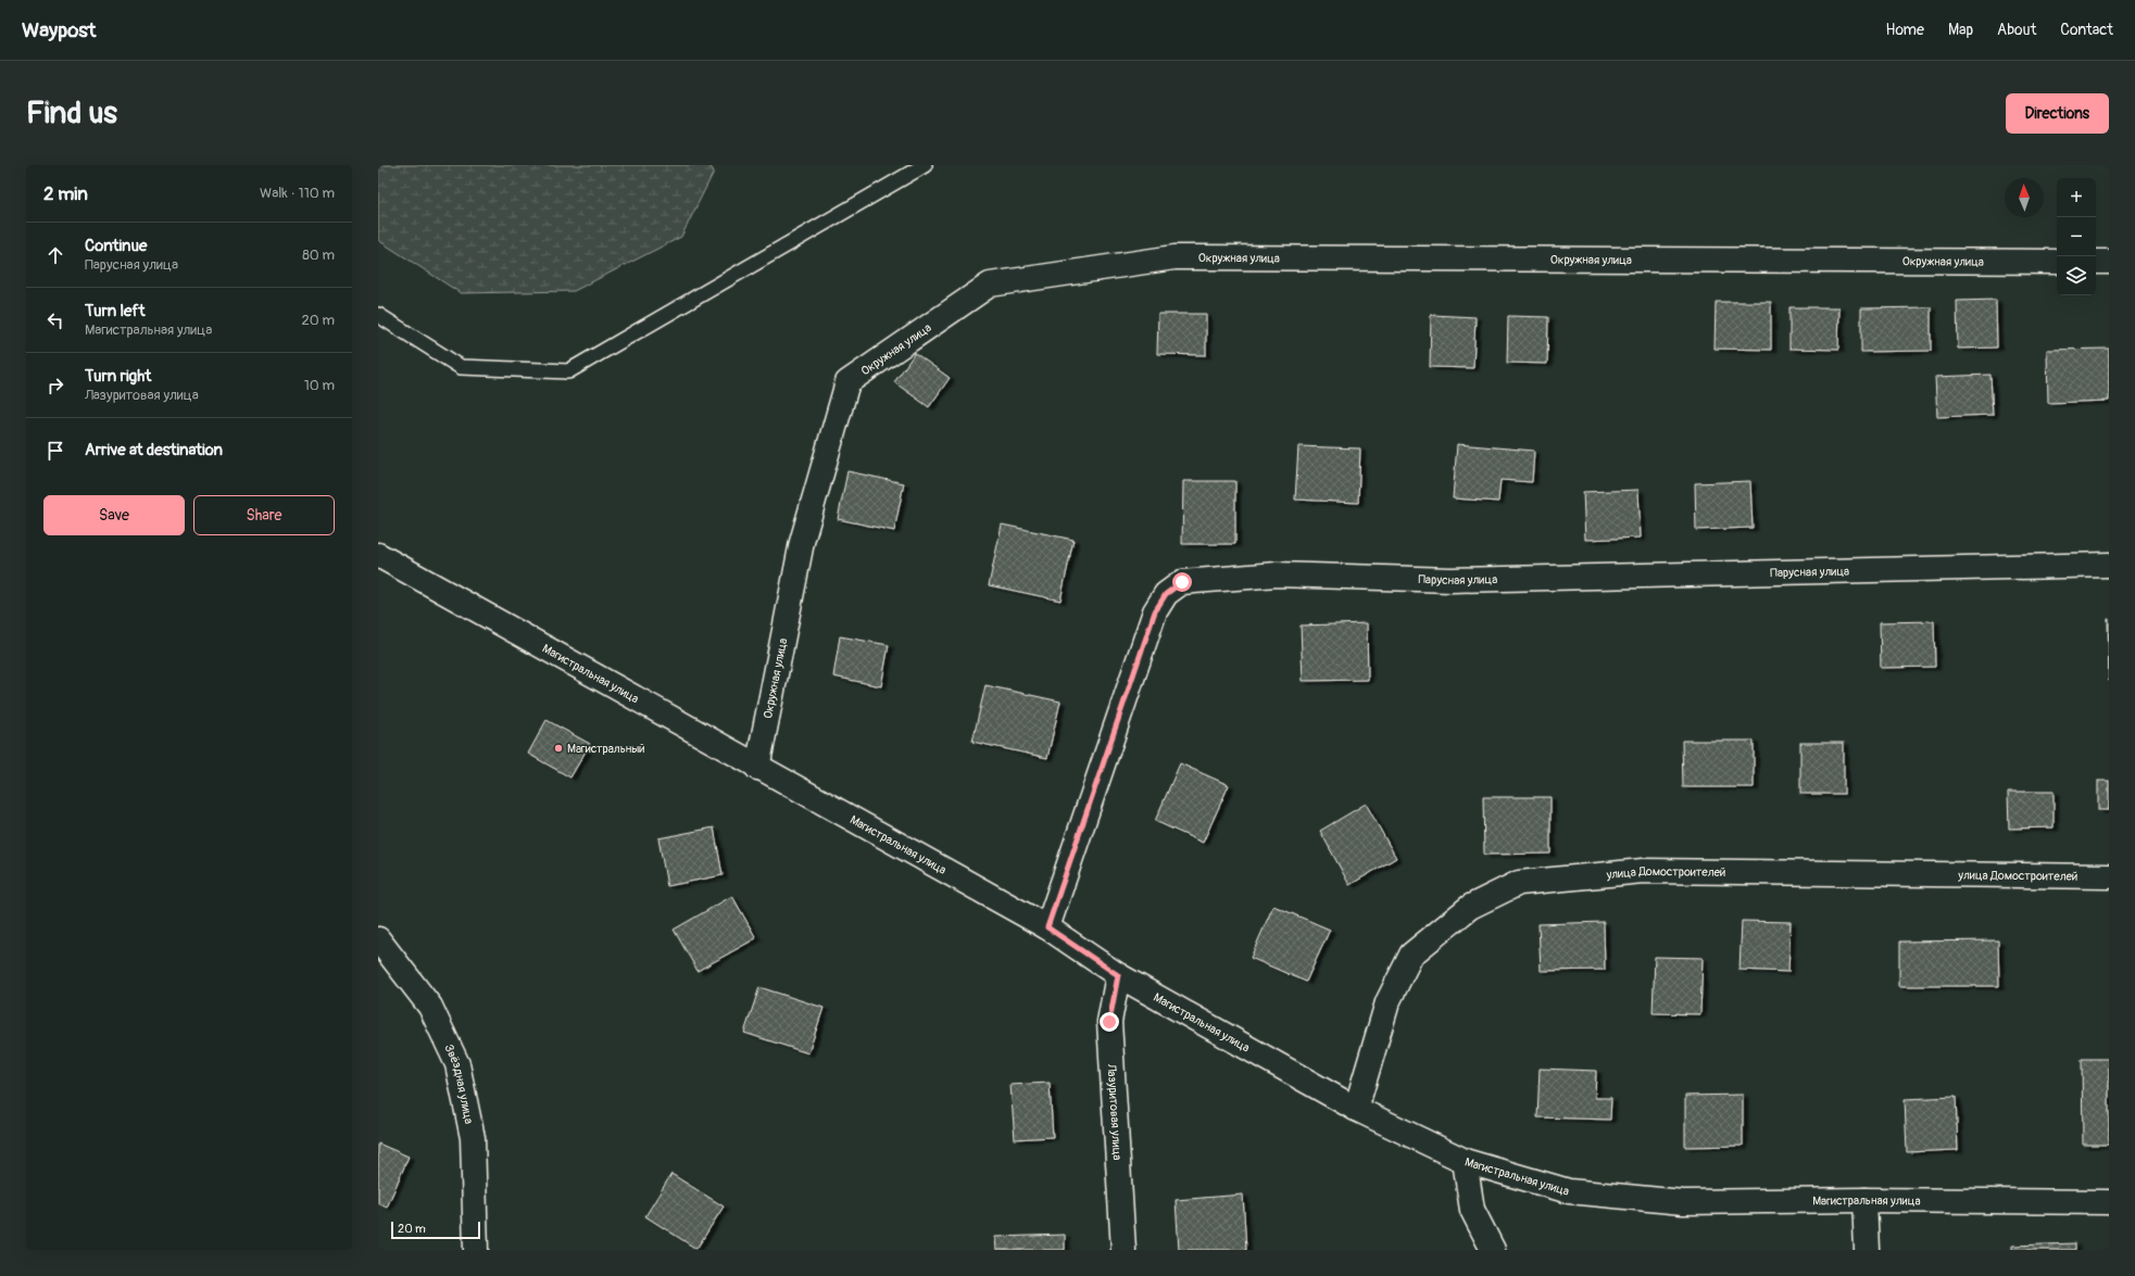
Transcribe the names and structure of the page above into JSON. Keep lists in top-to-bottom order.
{
  "streets": {
    "street": [
      "Окружная улица",
      "Парусная улица",
      "Магистральная улица",
      "улица Домостроителей",
      "Звёздная улица",
      "Лазуритовая улица"
    ]
  },
  "crossings": [
    ["Окружная улица", "Магистральная улица"],
    ["Парусная улица", "Магистральная улица"],
    ["Магистральная улица", "улица Домостроителей"],
    ["Магистральная улица", "Лазуритовая улица"]
  ],
  "places": ["Магистральный"],
  "scale_bar": "20 m",
  "north": "top",
  "page": {
    "header": "Waypost",
    "nav": [
      "Home",
      "Map",
      "About",
      "Contact"
    ],
    "buttons": [
      "Directions",
      ["Save", "Share"]
    ],
    "title": "Find us",
    "heading": ["2 min", "Walk · 110 m"],
    "map_buttons": ["+", "−"],
    "list": [
      ["Continue", "Парусная улица", "80 m"],
      ["Turn left", "Магистральная улица", "20 m"],
      ["Turn right", "Лазуритовая улица", "10 m"],
      "Arrive at destination"
    ],
    "scale": "20 m"
  }
}
